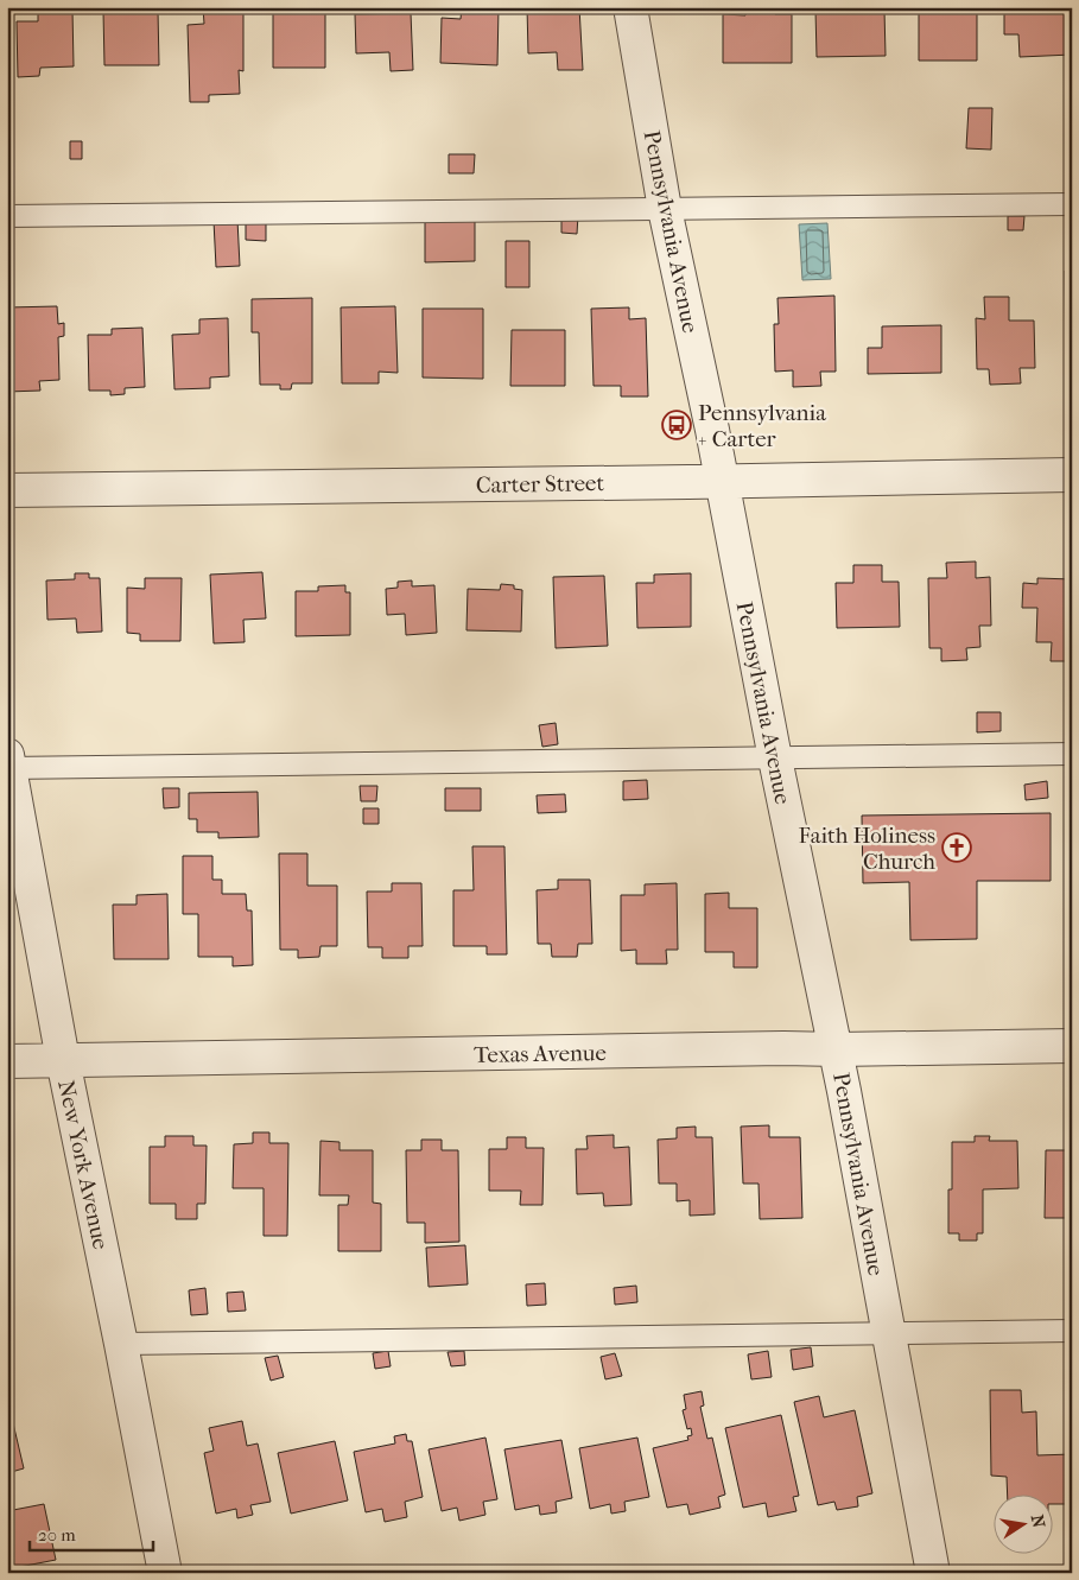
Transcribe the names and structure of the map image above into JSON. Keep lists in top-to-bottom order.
{
  "streets": {
    "street": [
      "Pennsylvania Avenue",
      "Carter Street",
      "Texas Avenue",
      "New York Avenue"
    ]
  },
  "crossings": [
    ["Pennsylvania Avenue", "Carter Street"],
    ["Pennsylvania Avenue", "Texas Avenue"],
    ["Texas Avenue", "New York Avenue"]
  ],
  "places": {
    "bus stop": ["Pennsylvania + Carter"],
    "church": ["Faith Holiness Church"]
  },
  "scale_bar": "20 m",
  "north": "right"
}
